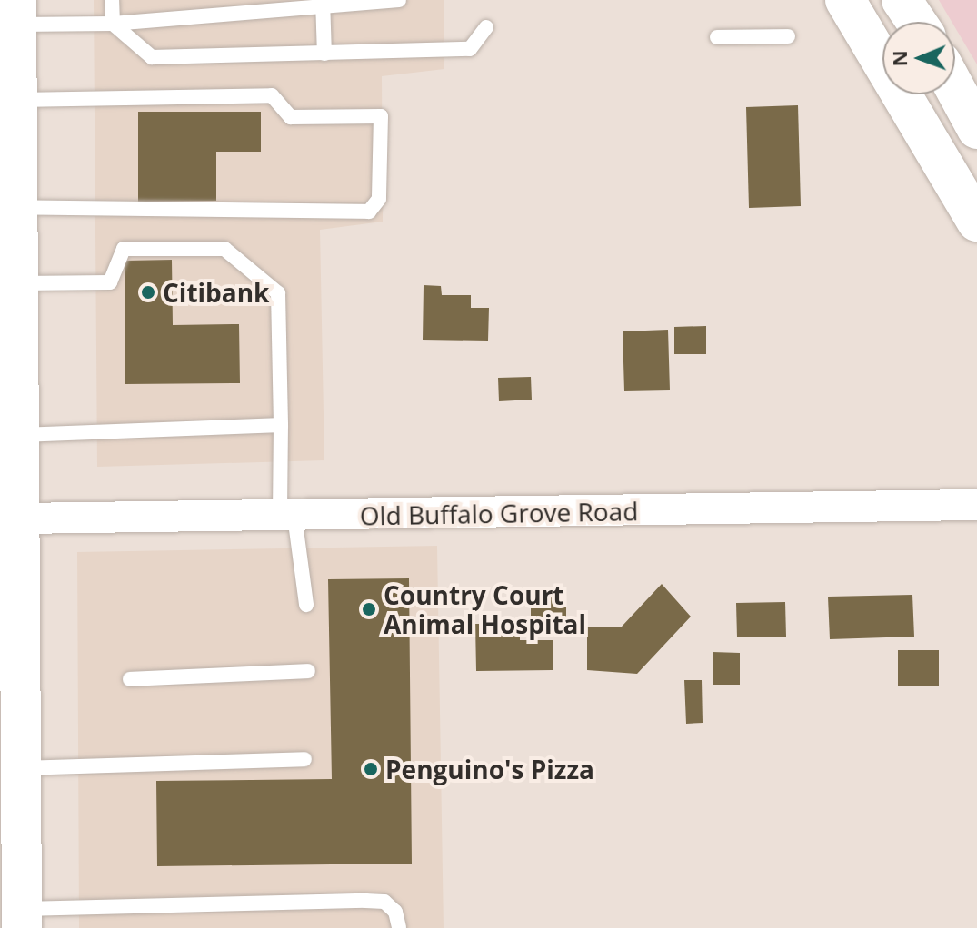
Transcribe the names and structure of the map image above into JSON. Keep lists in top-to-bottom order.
{
  "streets": {
    "street": ["Old Buffalo Grove Road"]
  },
  "places": ["Citibank", "Country Court Animal Hospital", "Penguino's Pizza"],
  "north": "left"
}
